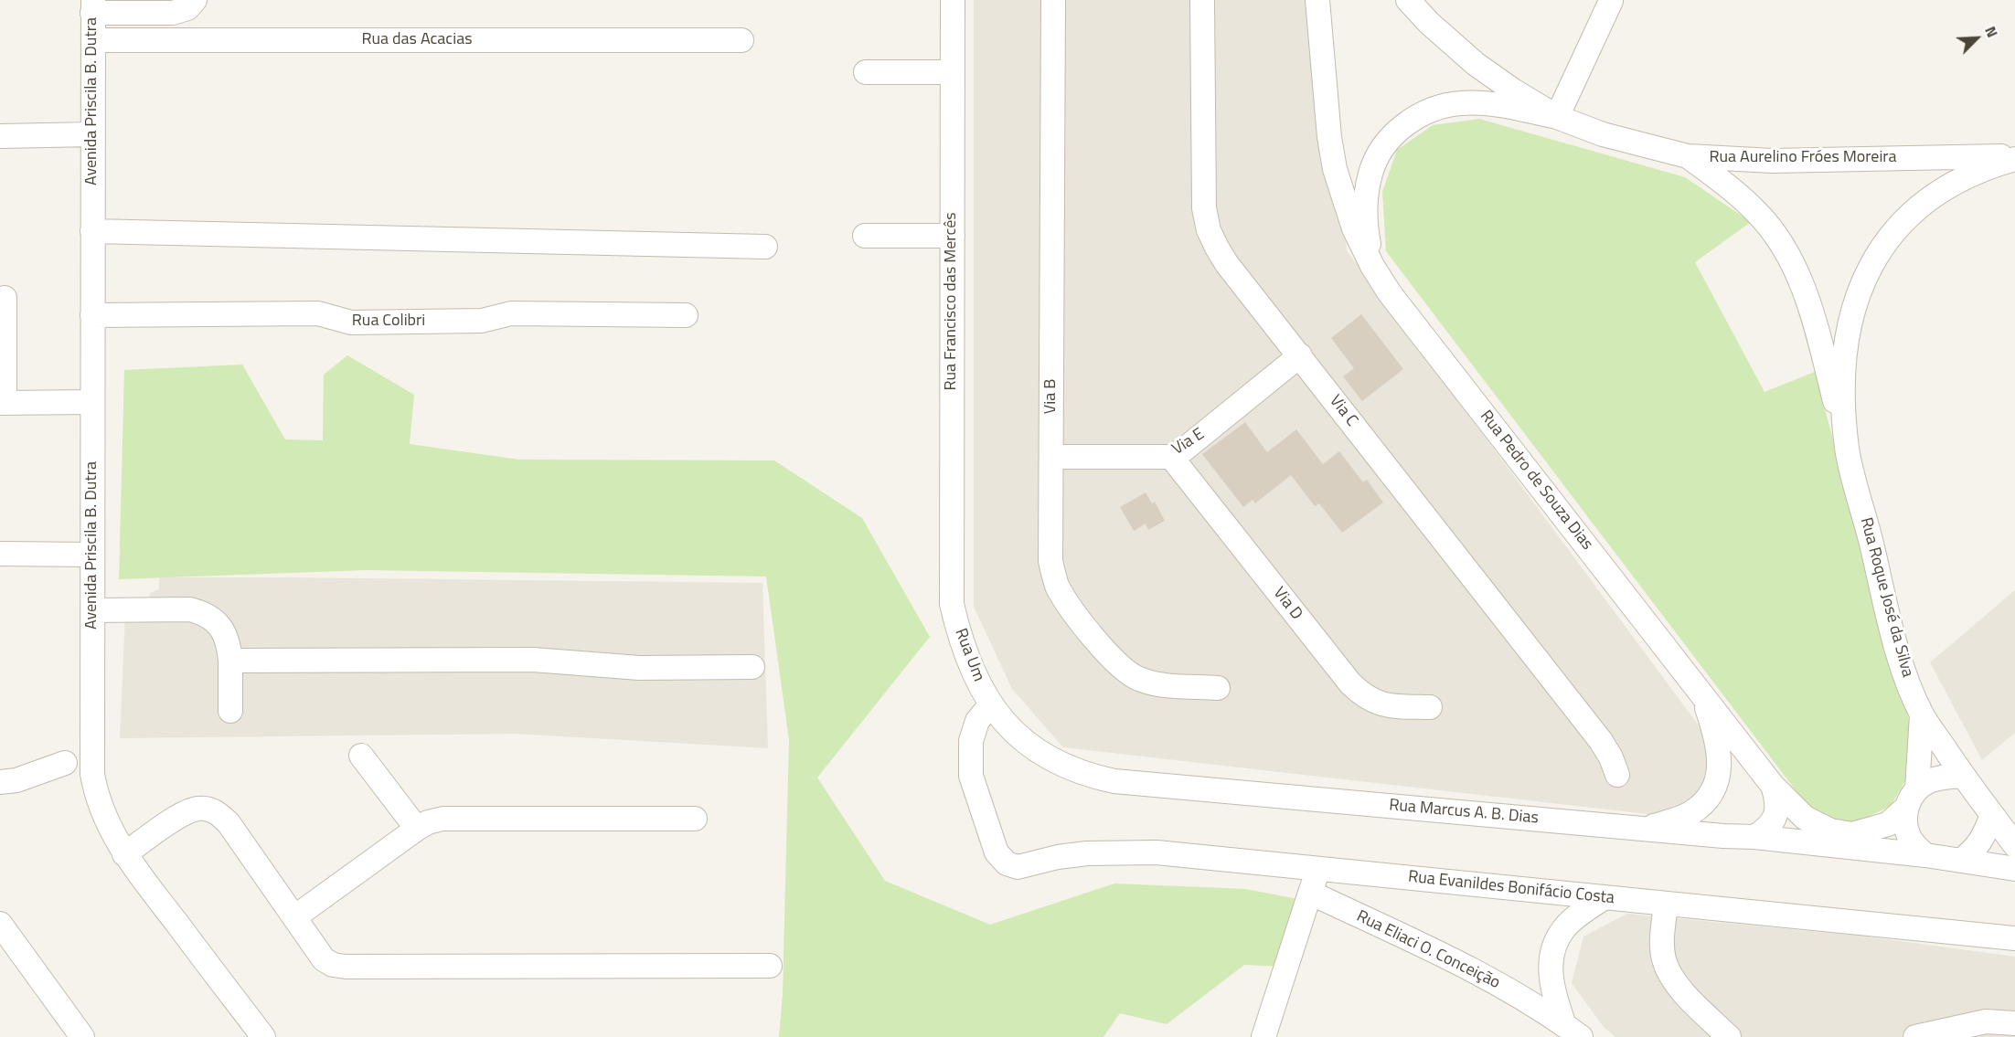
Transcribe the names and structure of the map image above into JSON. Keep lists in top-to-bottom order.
{
  "streets": {
    "street": [
      "Rua das Acacias",
      "Avenida Priscila B. Dutra",
      "Rua Aurelino Fróes Moreira",
      "Rua Francisco das Mercês",
      "Rua Colibri",
      "Via B",
      "Via C",
      "Via E",
      "Rua Pedro de Souza Dias",
      "Rua Roque José da Silva",
      "Via D",
      "Rua Um",
      "Rua Marcus A. B. Dias",
      "Rua Evanildes Bonifácio Costa",
      "Rua Eliaci O. Conceição"
    ]
  },
  "crossings": [
    ["Rua das Acacias", "Avenida Priscila B. Dutra"],
    ["Avenida Priscila B. Dutra", "Rua Colibri"],
    ["Rua Aurelino Fróes Moreira", "Rua Roque José da Silva"],
    ["Rua Francisco das Mercês", "Rua Um"],
    ["Via B", "Via E"],
    ["Via C", "Via E"],
    ["Via E", "Via D"],
    ["Rua Pedro de Souza Dias", "Rua Roque José da Silva"],
    ["Rua Pedro de Souza Dias", "Rua Marcus A. B. Dias"],
    ["Rua Roque José da Silva", "Rua Marcus A. B. Dias"],
    ["Rua Um", "Rua Marcus A. B. Dias"],
    ["Rua Um", "Rua Evanildes Bonifácio Costa"],
    ["Rua Marcus A. B. Dias", "Rua Evanildes Bonifácio Costa"]
  ],
  "north": "top right"
}
